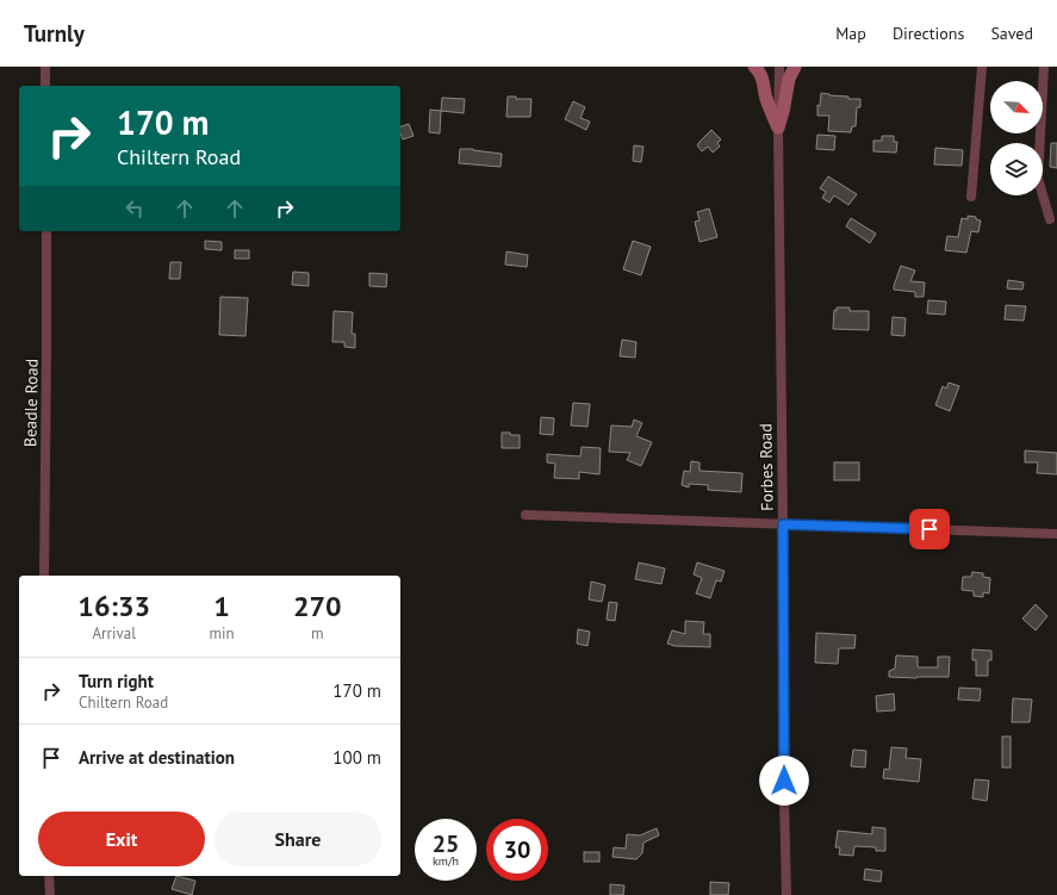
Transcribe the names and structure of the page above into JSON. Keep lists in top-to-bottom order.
{
  "streets": {
    "street": ["Beadle Road", "Forbes Road"]
  },
  "north": "bottom right",
  "page": {
    "header": "Turnly",
    "nav": ["Map", "Directions", "Saved"],
    "turn": ["170 m", "Chiltern Road"],
    "eta": [
      "16:33",
      "Arrival",
      "1",
      "min",
      "270",
      "m"
    ],
    "list": [
      {
        "name": "Turn right",
        "note": "Chiltern Road",
        "value": "170 m"
      },
      {
        "name": "Arrive at destination",
        "value": "100 m"
      }
    ],
    "buttons": ["Exit", "Share"],
    "speed": "25 km/h",
    "limit": "30"
  }
}
